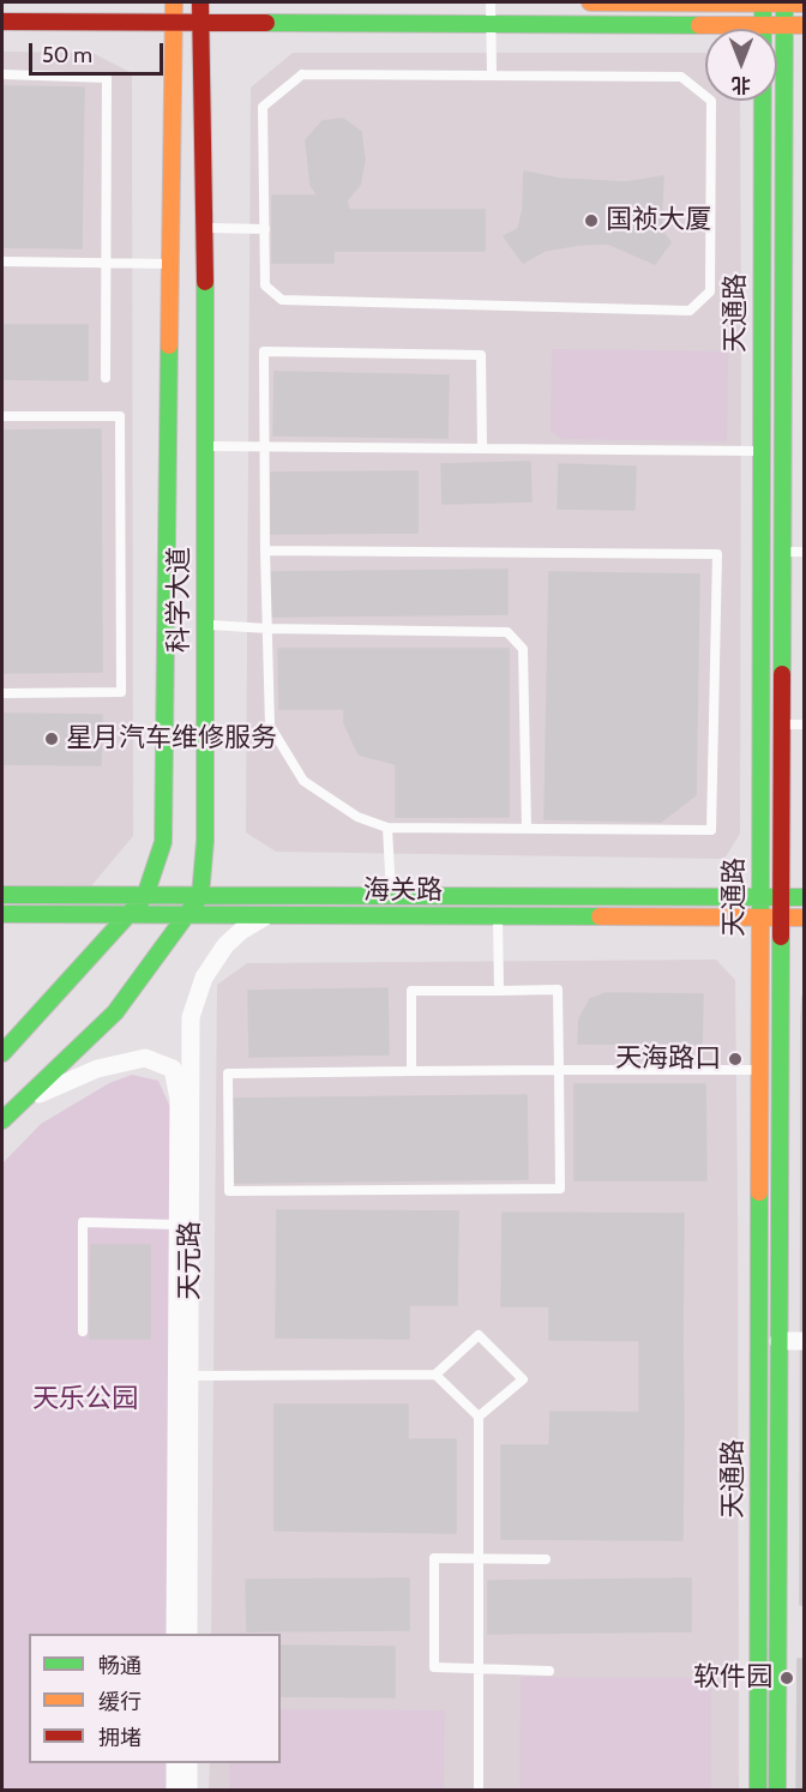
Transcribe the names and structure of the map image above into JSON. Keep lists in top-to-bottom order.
{
  "streets": {
    "street": [
      "天通路",
      "科学大道",
      "海关路",
      "天元路"
    ]
  },
  "crossings": [
    ["天通路", "海关路"],
    ["科学大道", "海关路"],
    ["海关路", "天元路"]
  ],
  "parks": ["天乐公园"],
  "places": [
    "国祯大厦",
    "星月汽车维修服务",
    "天海路口",
    "软件园"
  ],
  "legend": ["畅通", "缓行", "拥堵"],
  "scale_bar": "50 m",
  "north": "bottom"
}
